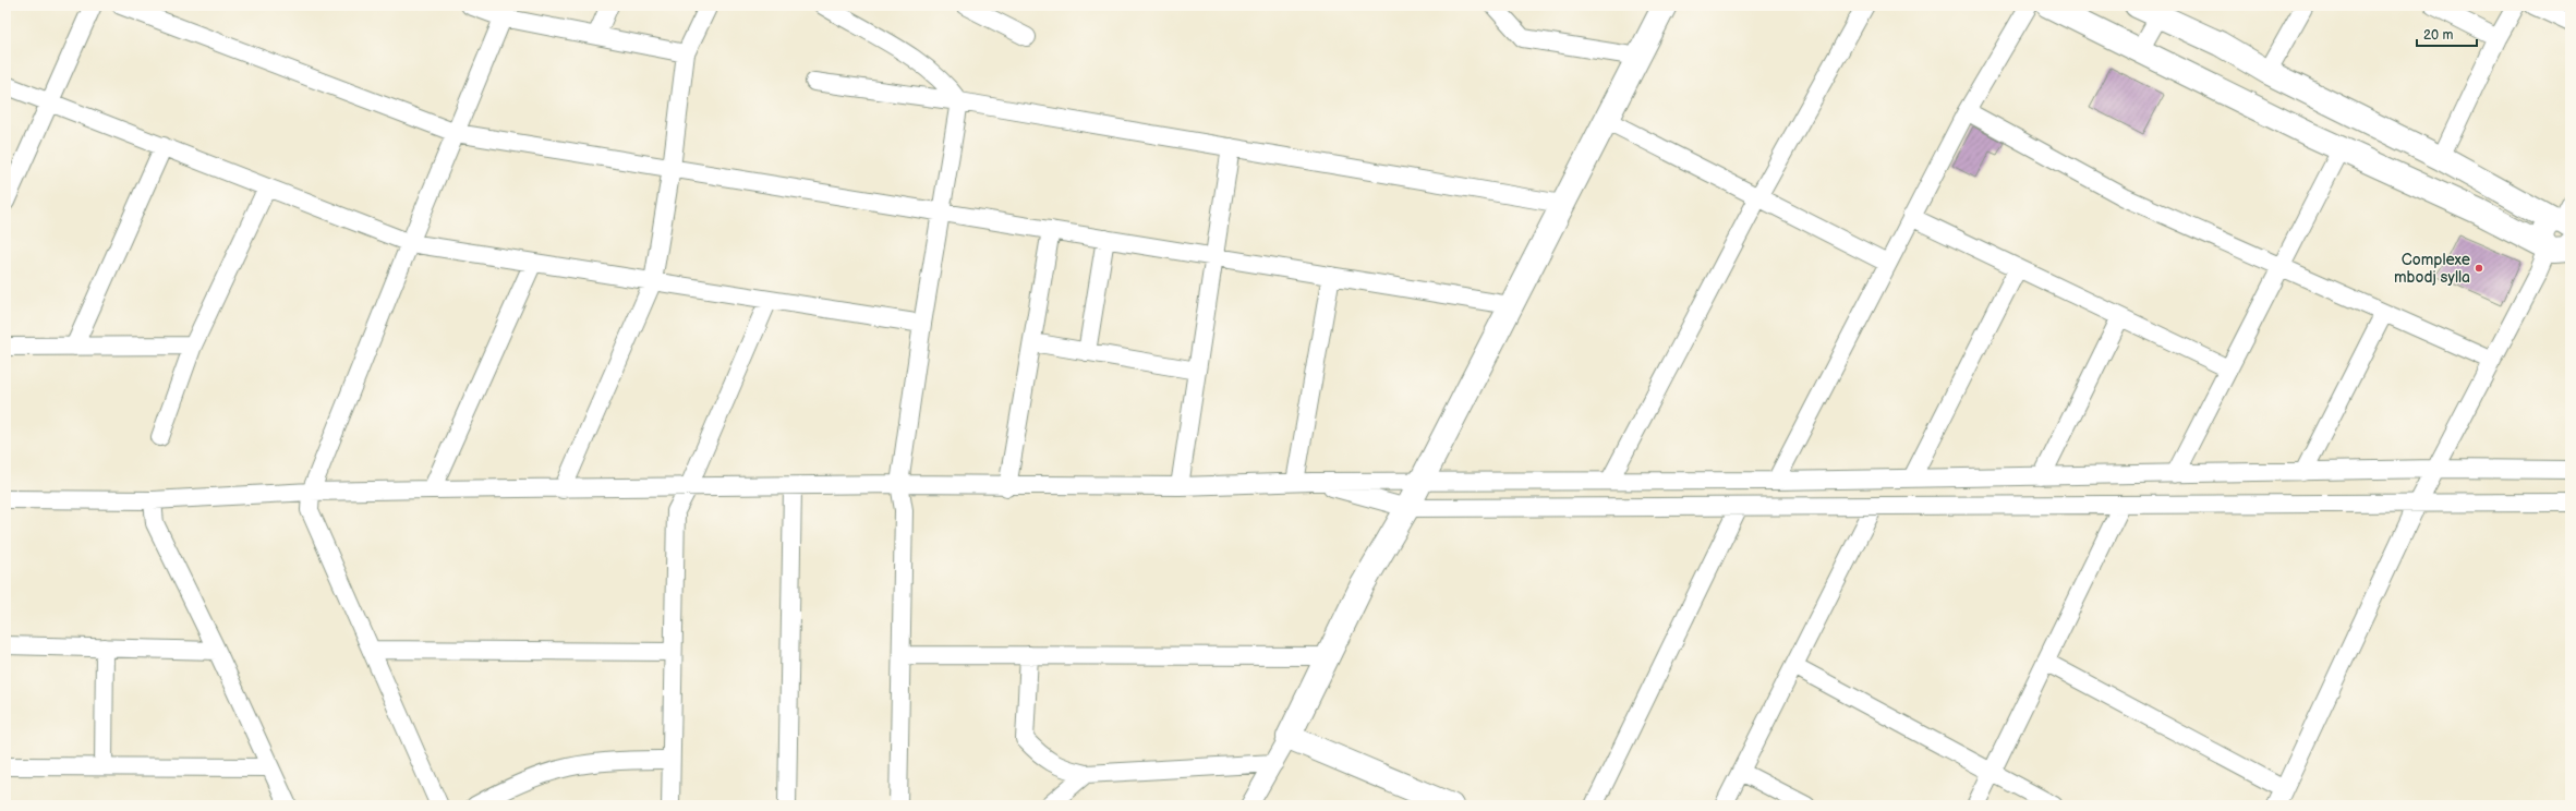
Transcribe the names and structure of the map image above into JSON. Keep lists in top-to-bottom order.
{
  "places": ["Complexe mbodj sylla"],
  "scale_bar": "20 m"
}
